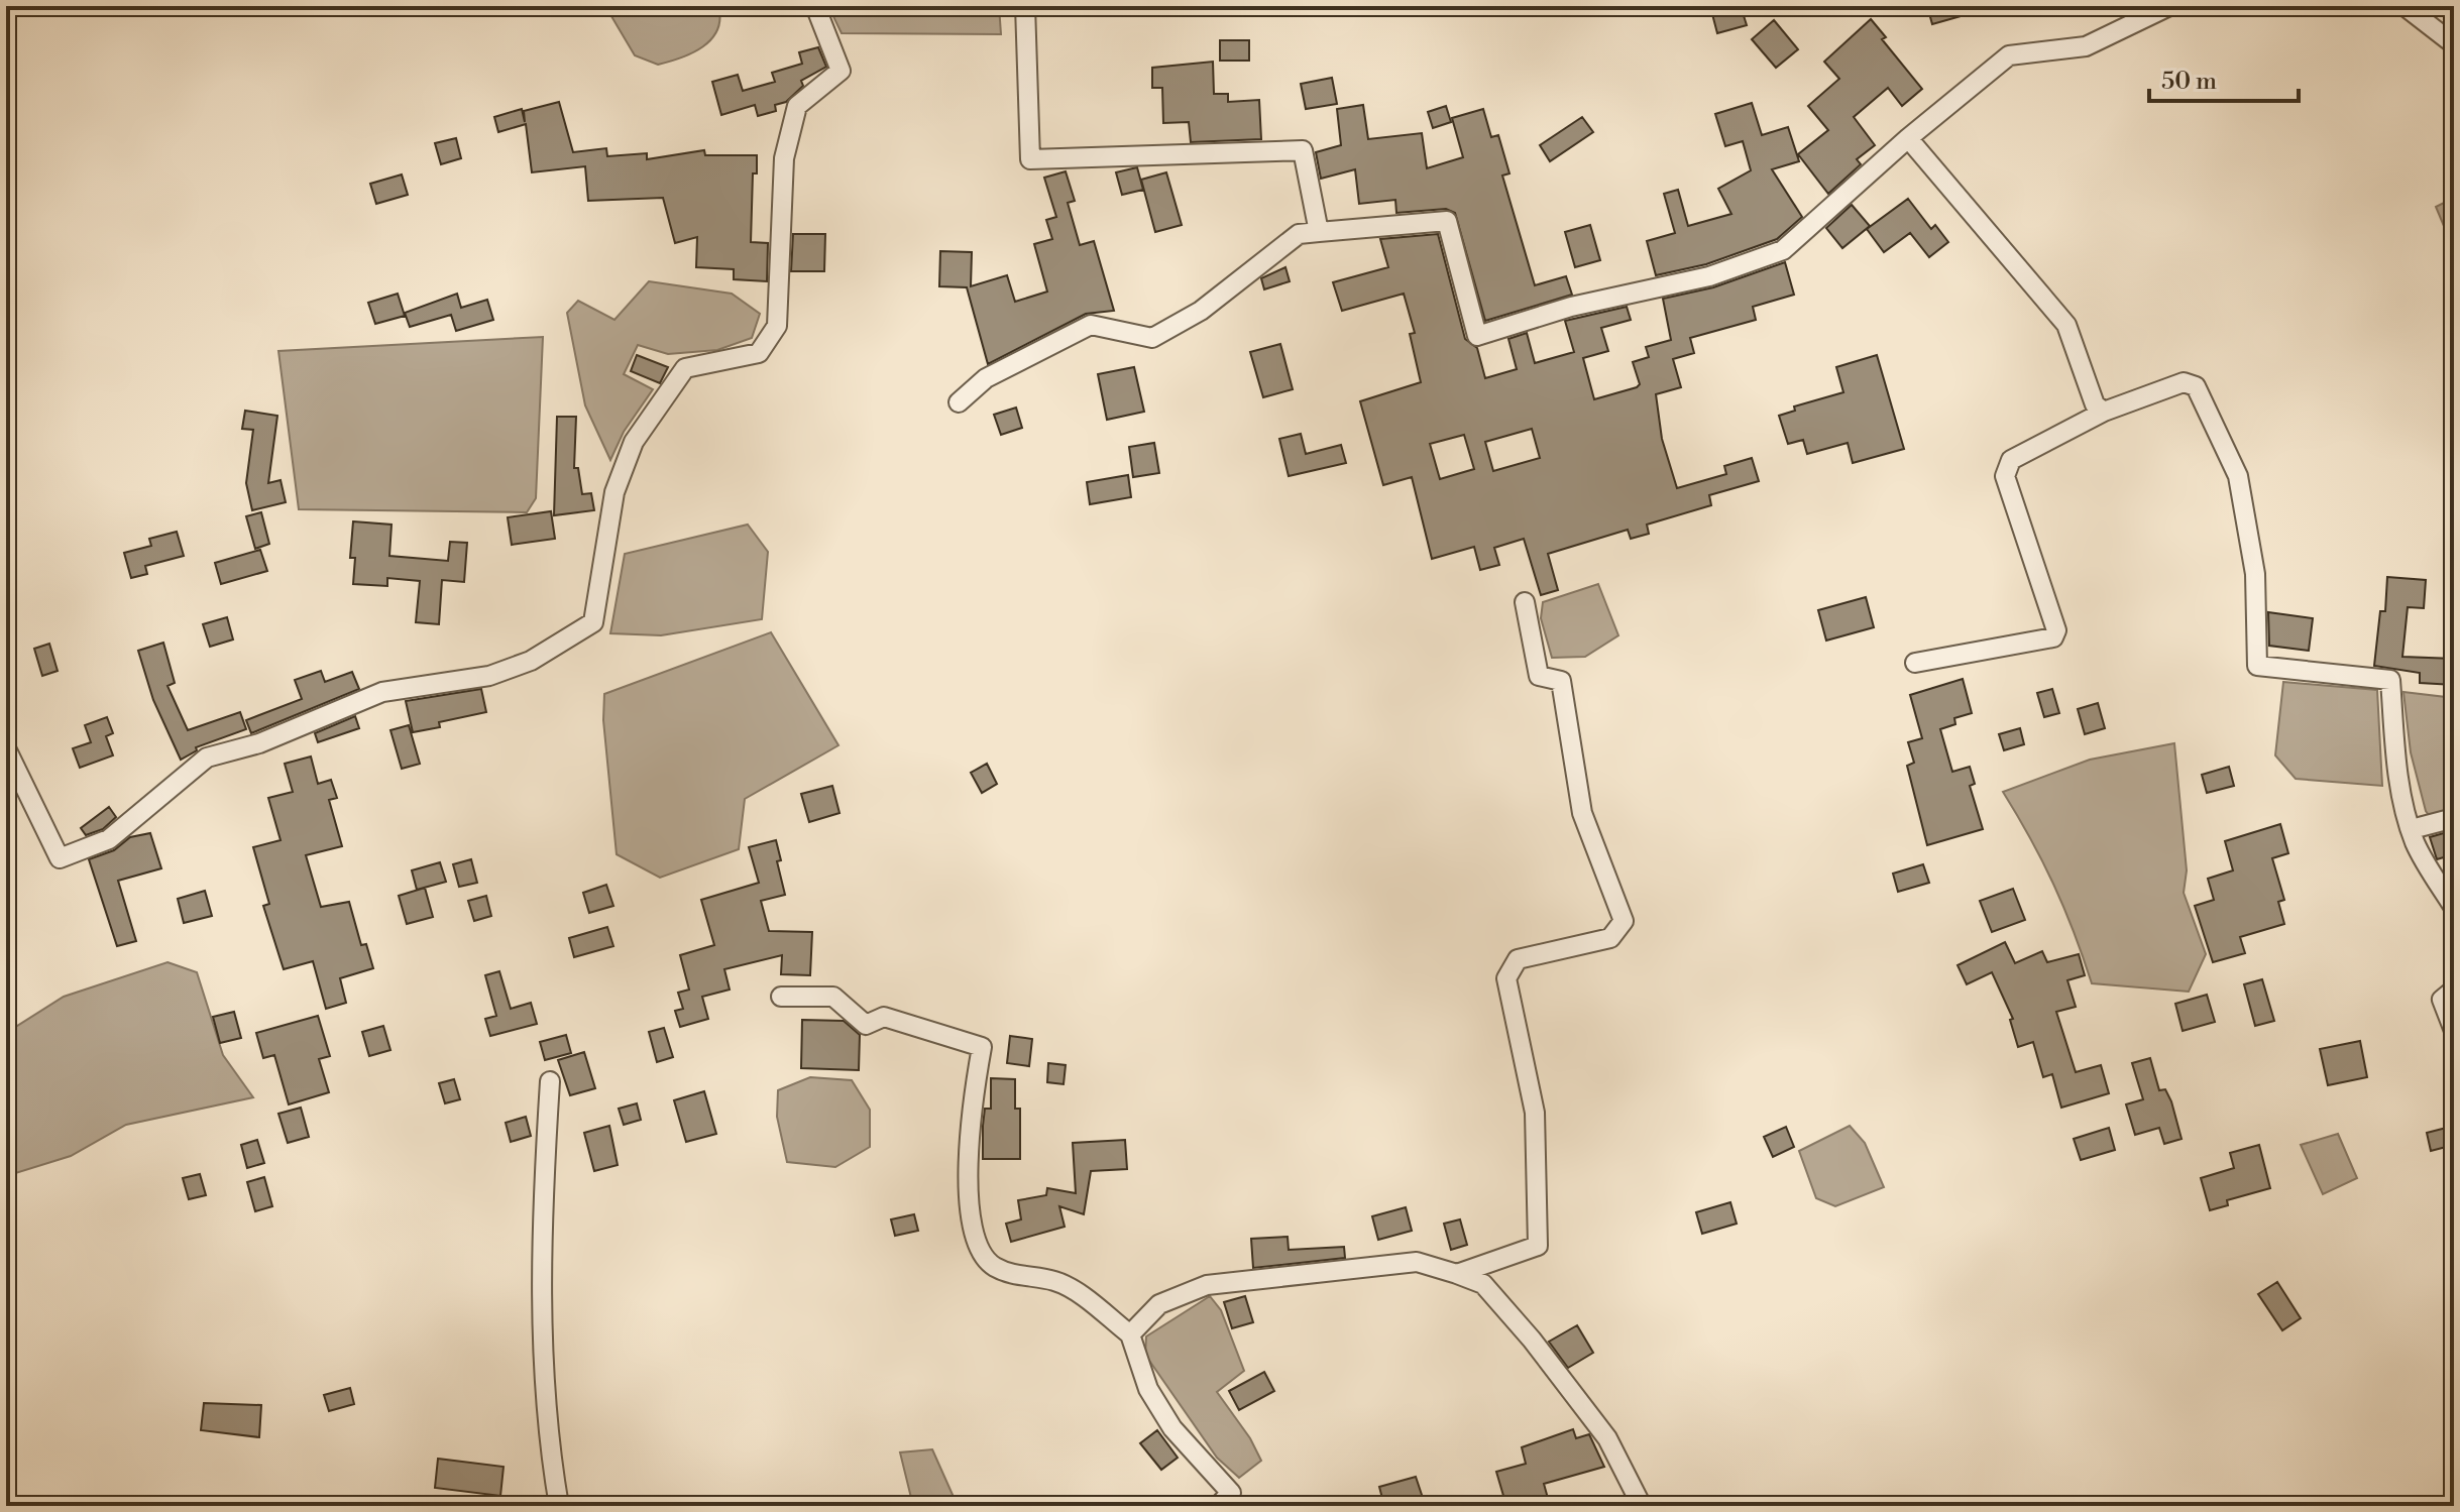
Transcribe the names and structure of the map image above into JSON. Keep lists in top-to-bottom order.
{
  "scale_bar": "50 m"
}
